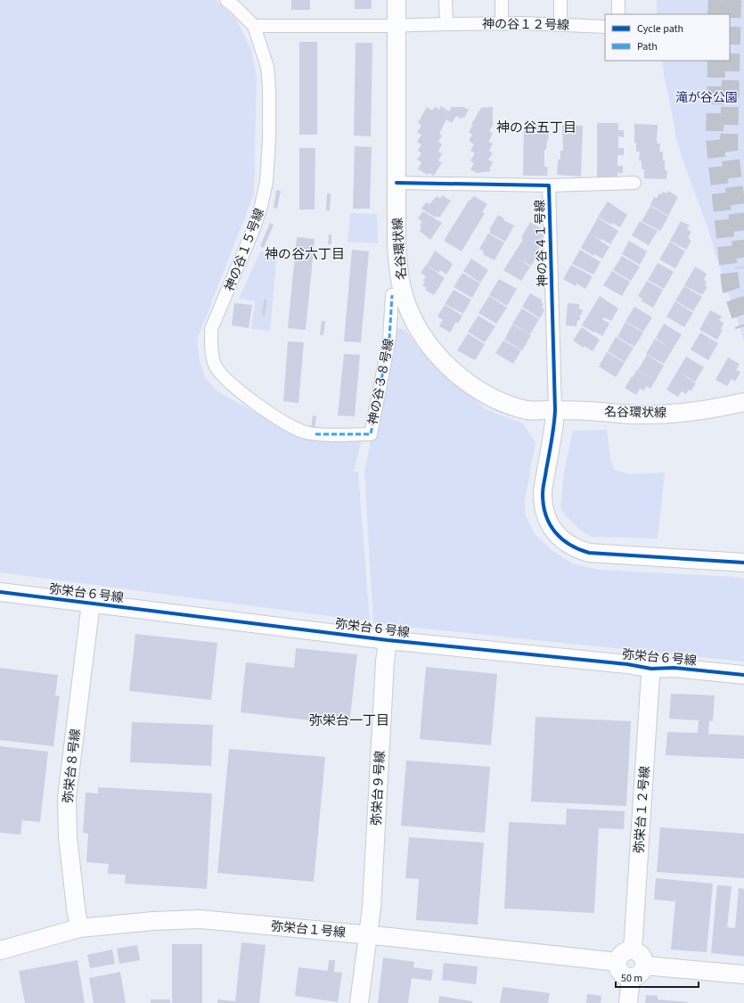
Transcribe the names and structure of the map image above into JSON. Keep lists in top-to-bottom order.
{
  "streets": {
    "street": [
      "神の谷１２号線",
      "神の谷４１号線",
      "名谷環状線",
      "神の谷１５号線",
      "神の谷３８号線",
      "弥栄台６号線",
      "弥栄台８号線",
      "弥栄台９号線",
      "弥栄台１２号線",
      "弥栄台１号線"
    ]
  },
  "crossings": [
    ["神の谷１２号線", "名谷環状線"],
    ["神の谷１２号線", "神の谷１５号線"],
    ["神の谷４１号線", "名谷環状線"],
    ["神の谷１５号線", "神の谷３８号線"],
    ["弥栄台６号線", "弥栄台８号線"],
    ["弥栄台６号線", "弥栄台９号線"],
    ["弥栄台６号線", "弥栄台１２号線"],
    ["弥栄台８号線", "弥栄台１号線"],
    ["弥栄台９号線", "弥栄台１号線"],
    ["弥栄台１２号線", "弥栄台１号線"]
  ],
  "districts": ["神の谷五丁目", "神の谷六丁目", "弥栄台一丁目"],
  "parks": ["滝が谷公園"],
  "legend": ["Cycle path", "Path"],
  "scale_bar": "50 m"
}
